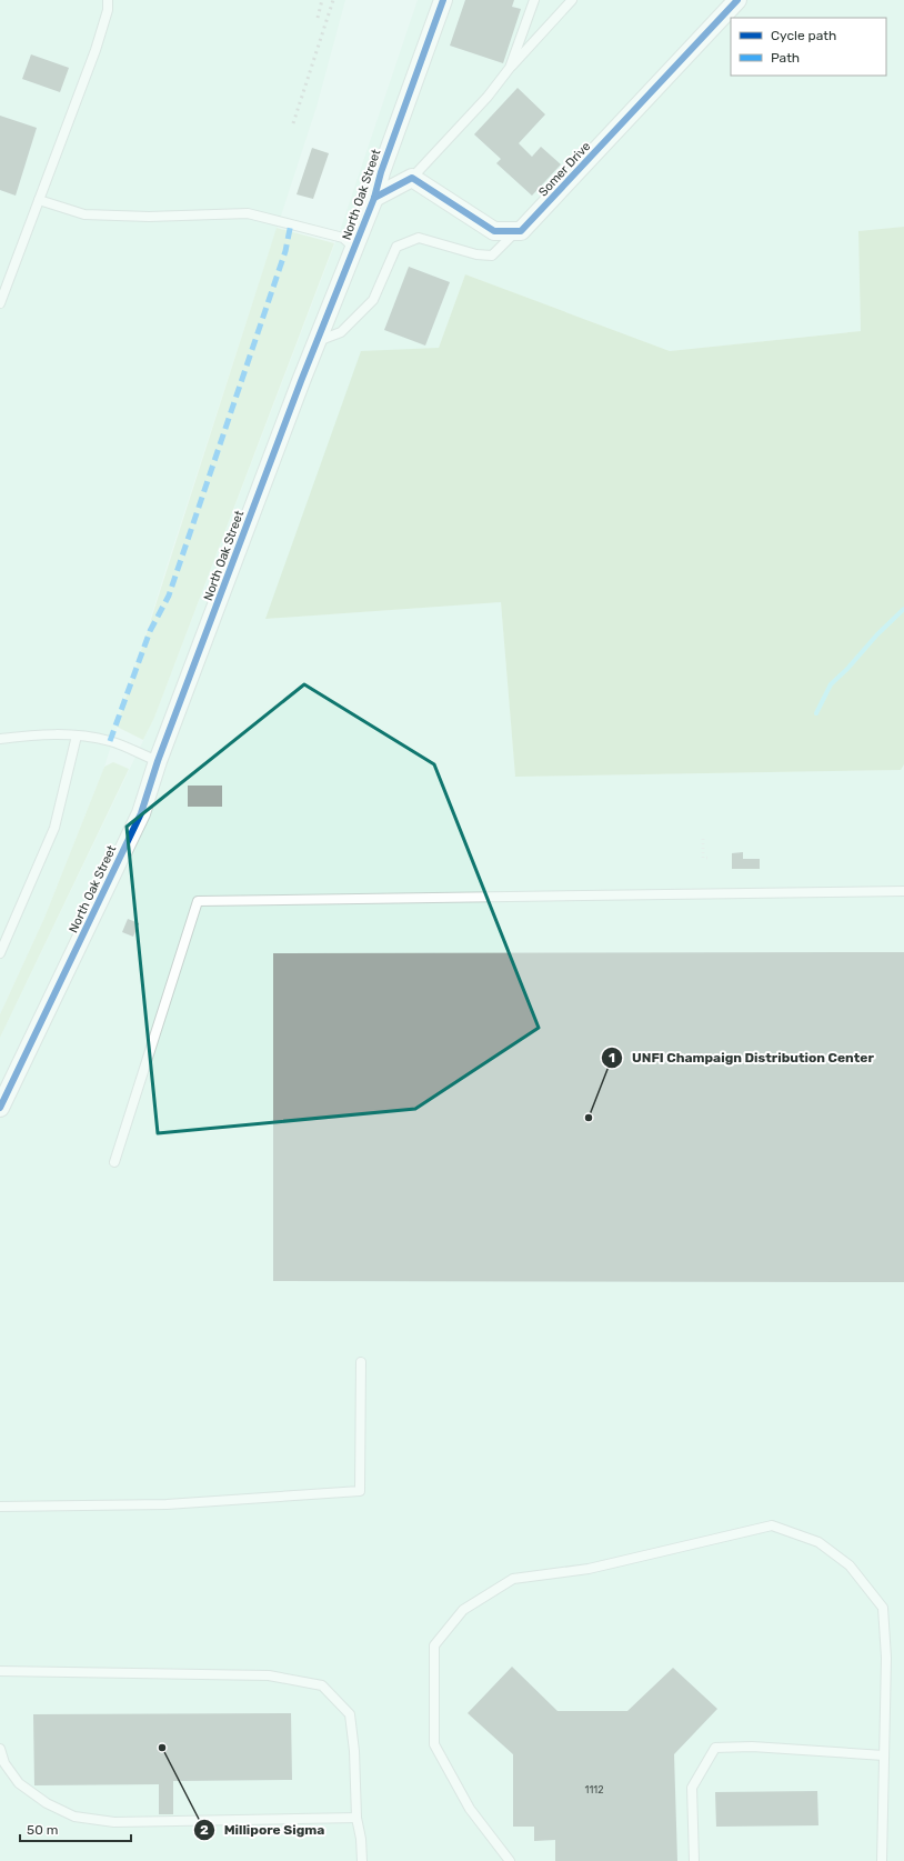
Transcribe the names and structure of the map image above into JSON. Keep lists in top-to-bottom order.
{
  "streets": {
    "street": ["Somer Drive", "North Oak Street"]
  },
  "places": ["UNFI Champaign Distribution Center", "Millipore Sigma"],
  "house_numbers": ["1112"],
  "legend": ["Cycle path", "Path"],
  "scale_bar": "50 m"
}
